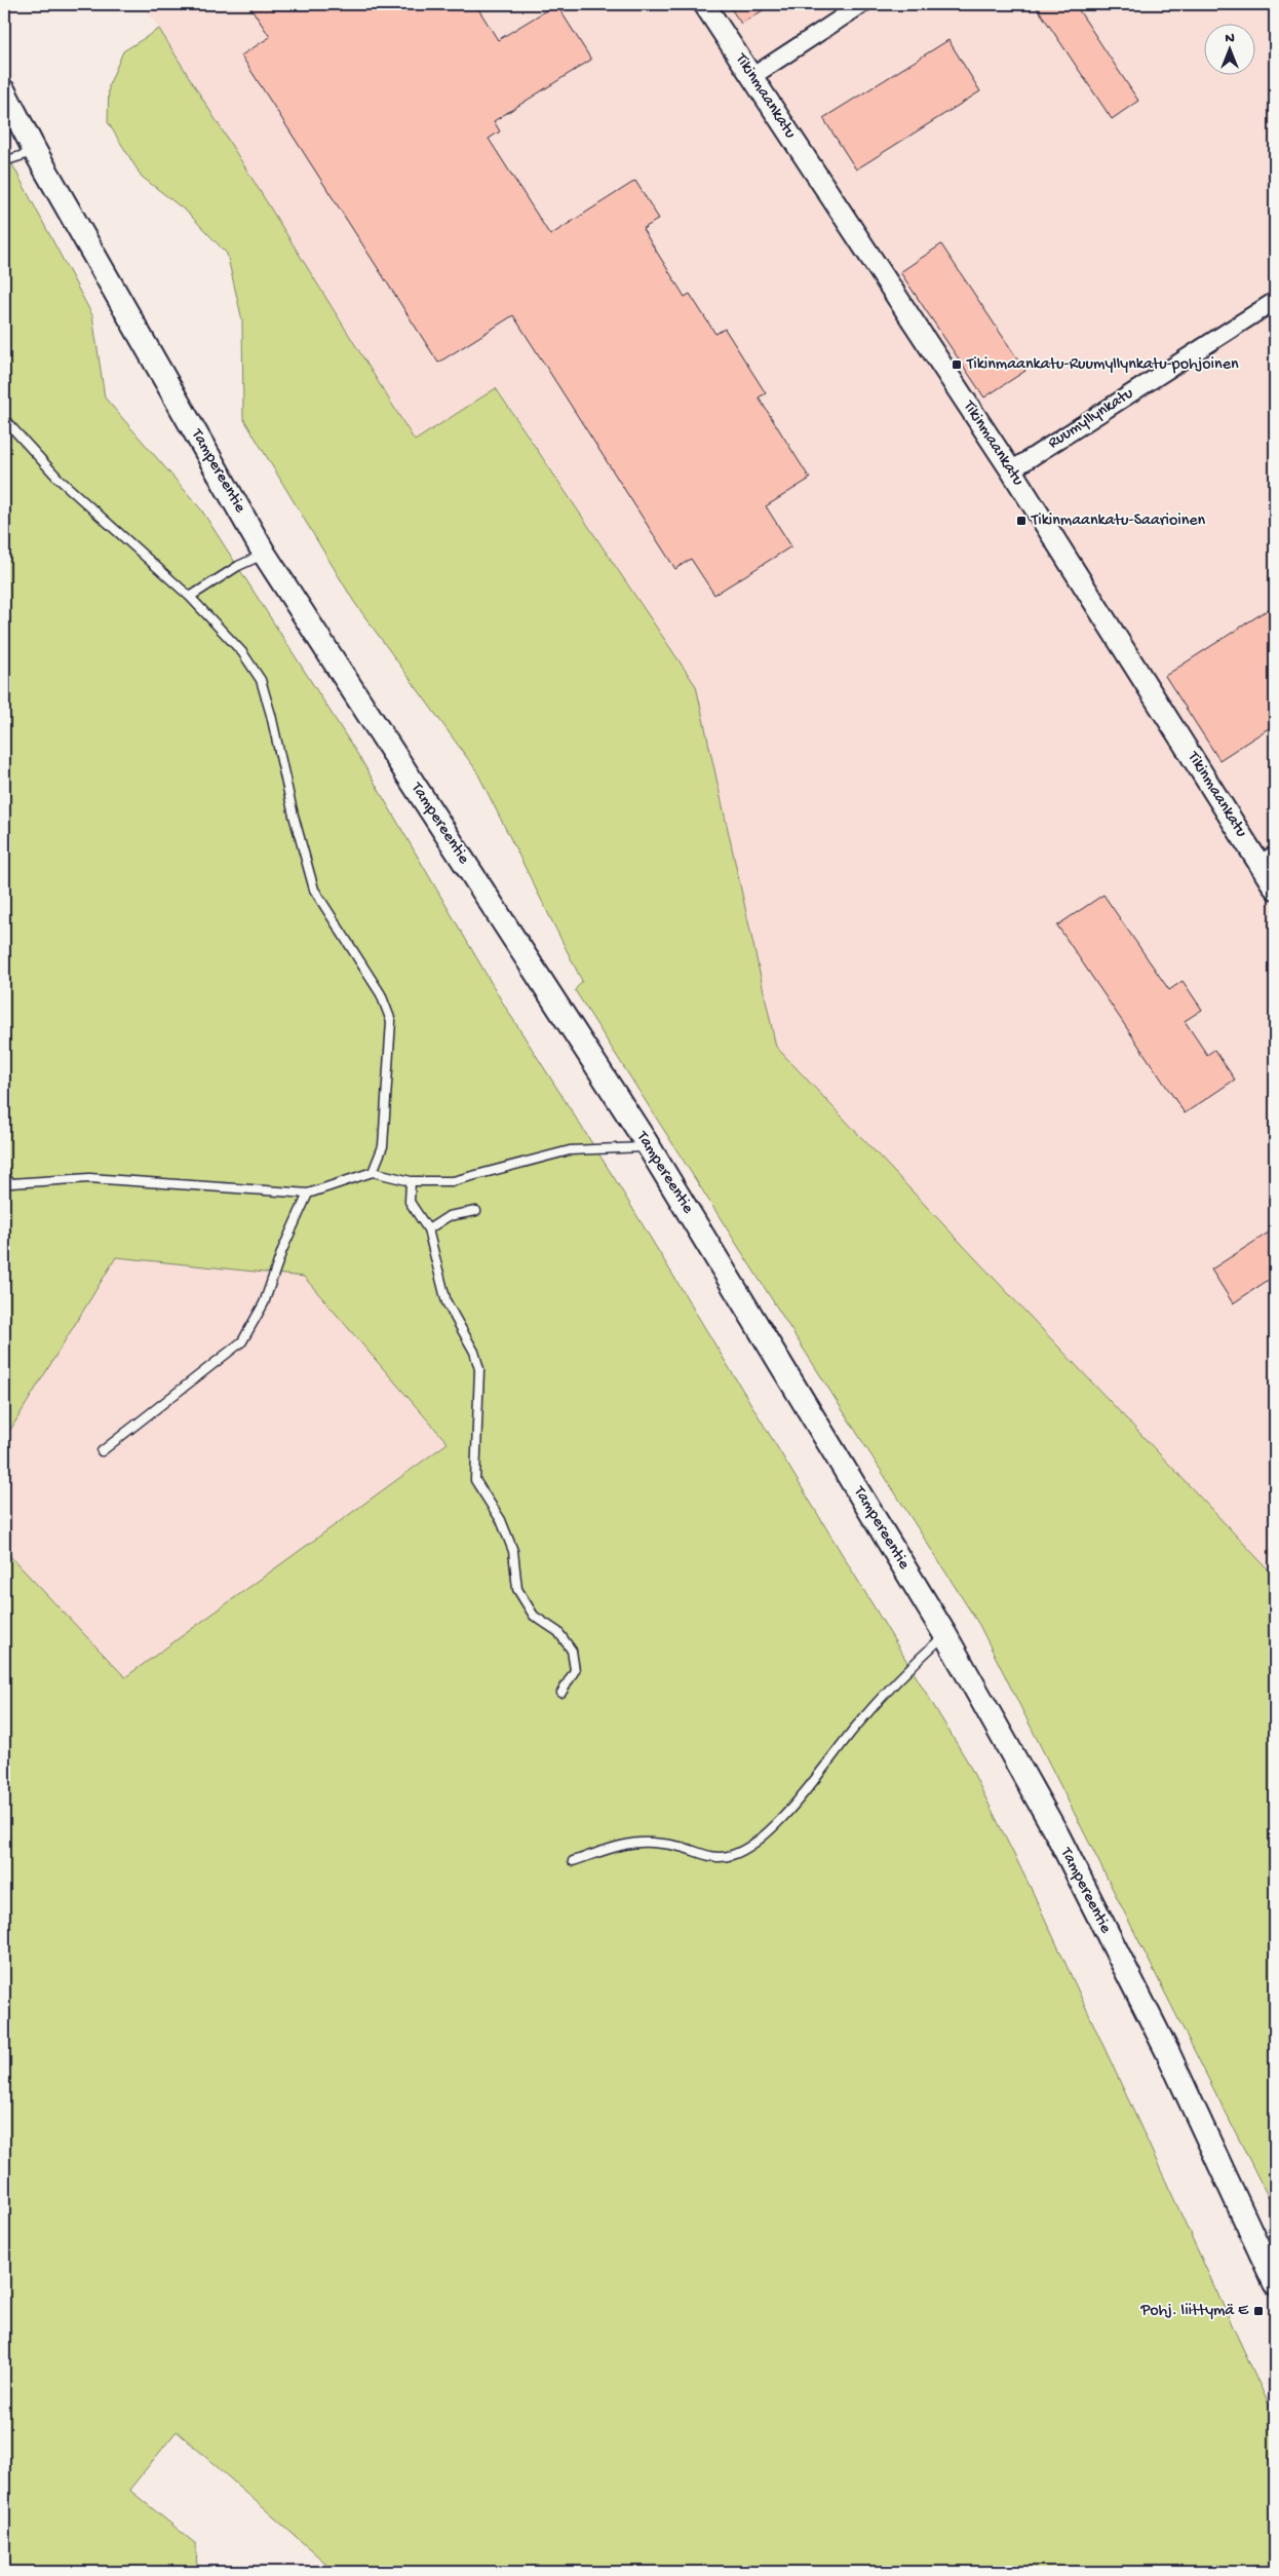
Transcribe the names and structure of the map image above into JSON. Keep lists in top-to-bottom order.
{
  "streets": {
    "main road": ["Tampereentie"],
    "street": ["Tikinmaankatu", "Ruumyllynkatu"]
  },
  "crossings": [
    ["Tikinmaankatu", "Ruumyllynkatu"]
  ],
  "places": {
    "transit": ["Tikinmaankatu-Ruumyllynkatu-pohjoinen", "Tikinmaankatu-Saarioinen", "Pohj. liittymä E"]
  },
  "north": "top"
}
